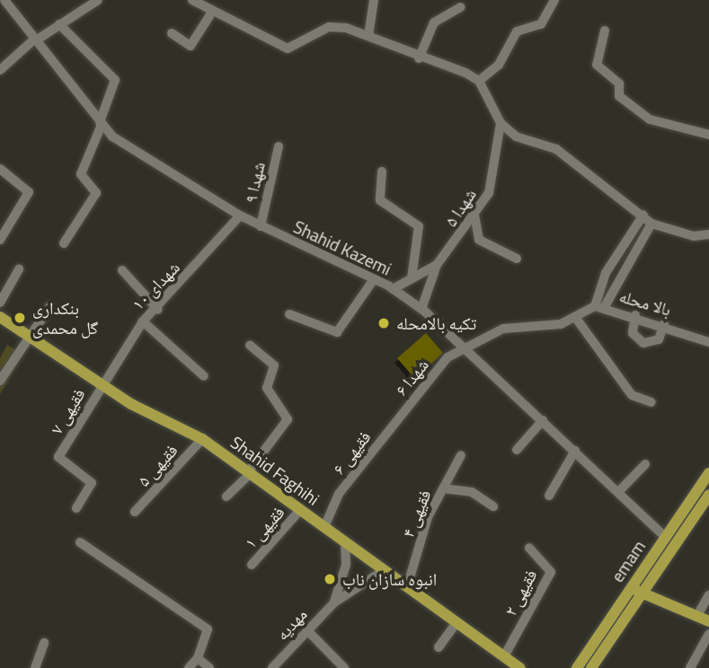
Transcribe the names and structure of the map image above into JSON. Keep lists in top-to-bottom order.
{
  "streets": {
    "main road": ["Shahid Faghihi", "emam"],
    "street": [
      "شهدا ۹",
      "شهدا ۵",
      "Shahid Kazemi",
      "شهدای ۱۰",
      "بالا محله",
      "شهدا ۶",
      "فقیهی ۷",
      "فقیهی ۶",
      "فقیهی ۵",
      "فقیهی ۴",
      "فقیهی ۱",
      "فقیهی ۲",
      "مهدیه"
    ]
  },
  "crossings": [
    ["شهدا ۹", "Shahid Kazemi"],
    ["شهدا ۵", "Shahid Kazemi"],
    ["Shahid Kazemi", "شهدای ۱۰"],
    ["Shahid Kazemi", "بالا محله"],
    ["Shahid Kazemi", "شهدا ۶"],
    ["Shahid Kazemi", "emam"],
    ["شهدای ۱۰", "فقیهی ۷"],
    ["شهدای ۱۰", "Shahid Faghihi"],
    ["بالا محله", "شهدا ۶"],
    ["شهدا ۶", "فقیهی ۶"],
    ["فقیهی ۷", "Shahid Faghihi"],
    ["فقیهی ۶", "Shahid Faghihi"],
    ["فقیهی ۵", "Shahid Faghihi"],
    ["Shahid Faghihi", "فقیهی ۴"],
    ["Shahid Faghihi", "فقیهی ۱"],
    ["Shahid Faghihi", "فقیهی ۲"]
  ],
  "places": ["بنکداری گل محمدی", "تکیه بالامحله", "انبوه سازان ناب"]
}
